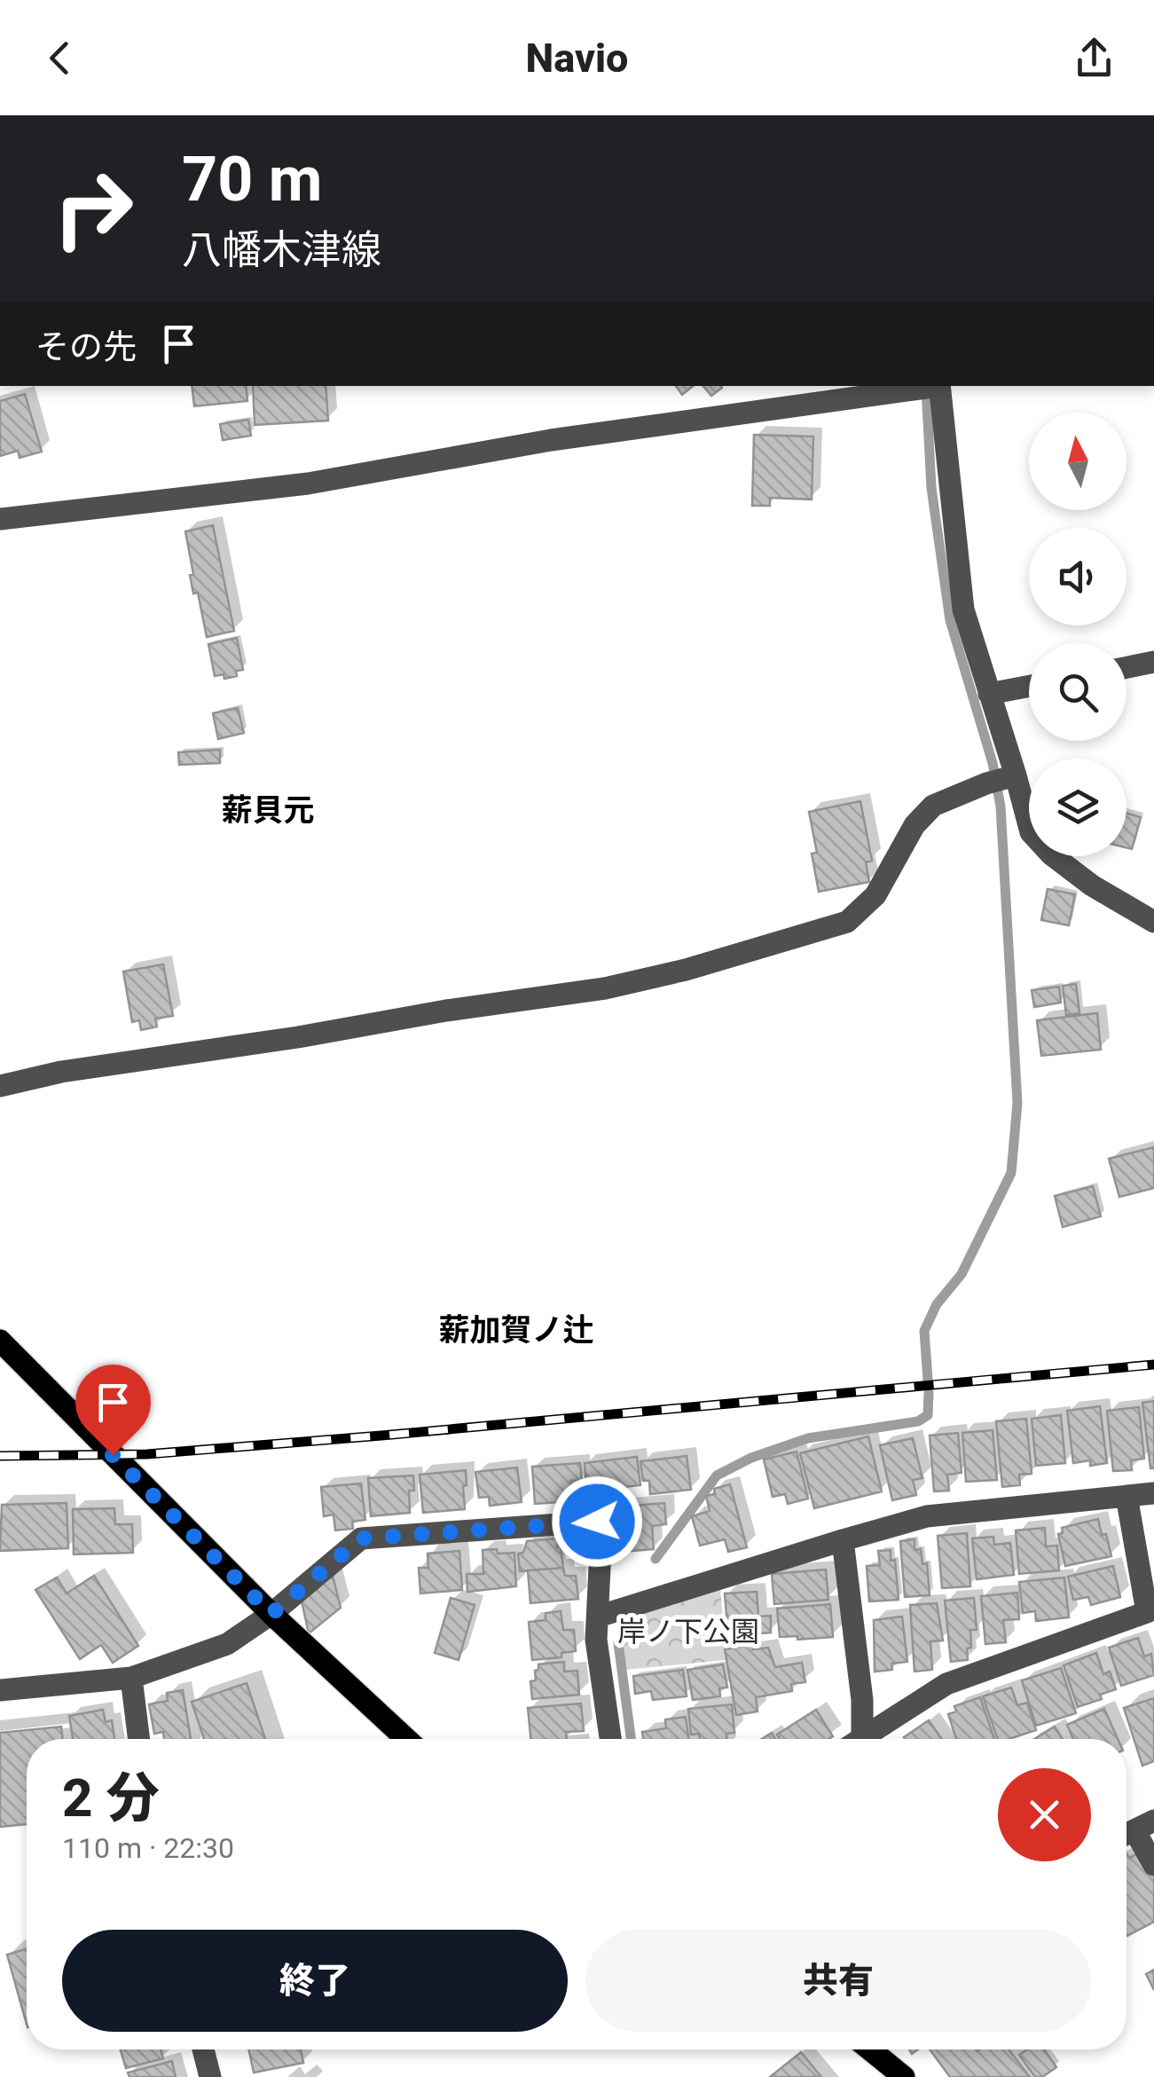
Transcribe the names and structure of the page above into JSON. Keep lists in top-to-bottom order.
{
  "districts": ["薪貝元", "薪加賀ノ辻"],
  "parks": ["岸ノ下公園"],
  "north": "top",
  "page": {
    "header": "Navio",
    "turn": ["70 m", "八幡木津線"],
    "then": "その先",
    "heading": ["2 分", "110 m · 22:30"],
    "buttons": ["終了", "共有"]
  }
}
